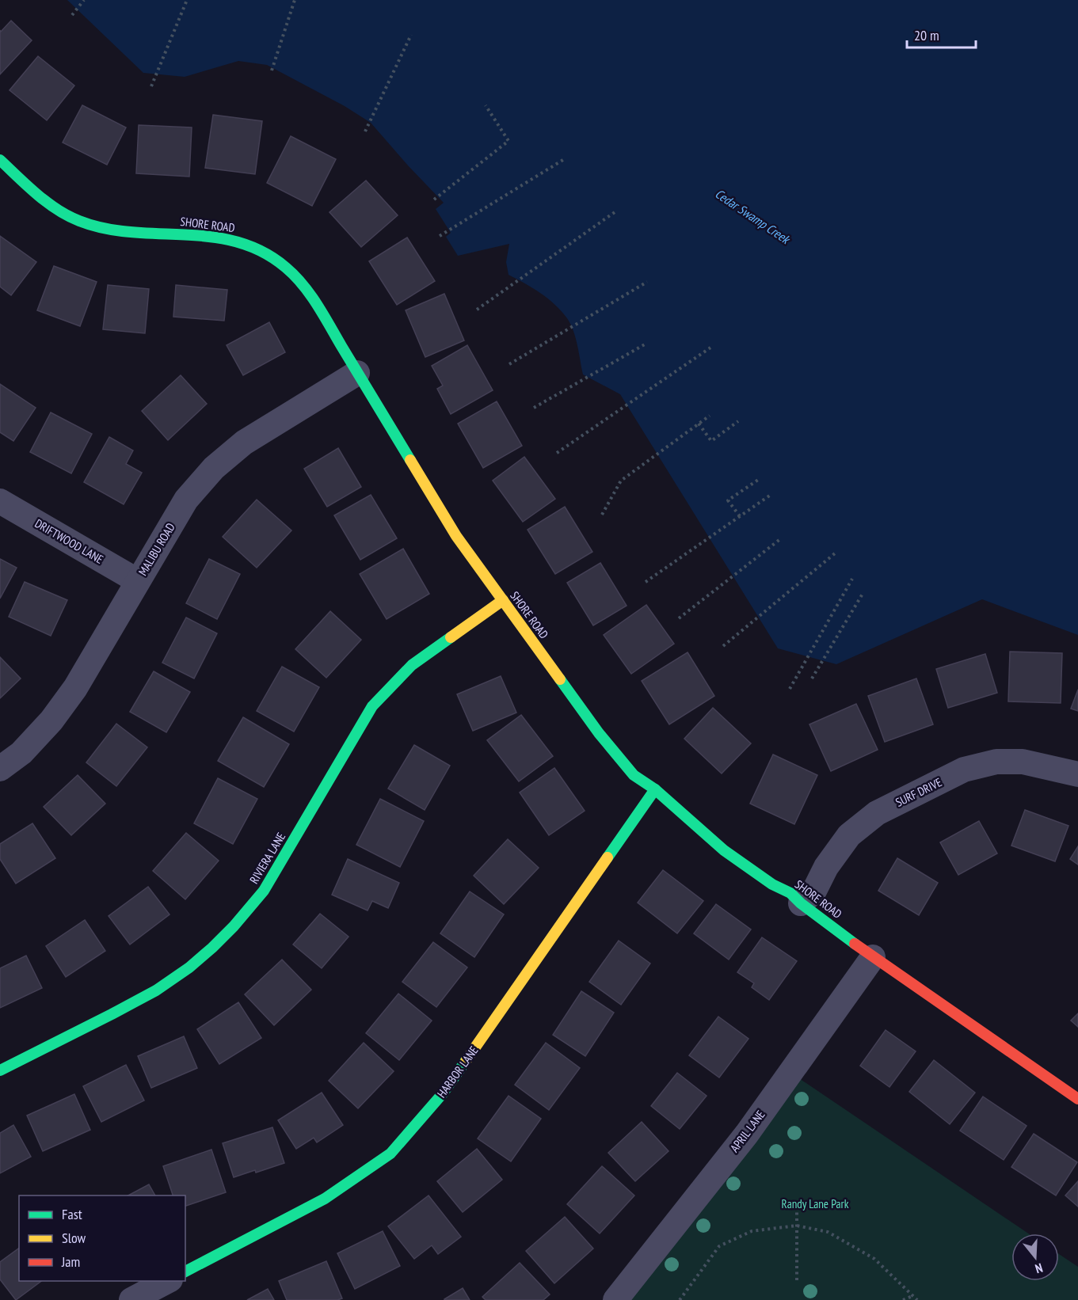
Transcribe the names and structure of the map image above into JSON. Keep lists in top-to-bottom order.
{
  "streets": {
    "street": [
      "SHORE ROAD",
      "DRIFTWOOD LANE",
      "MALIBU ROAD",
      "SURF DRIVE",
      "RIVIERA LANE",
      "HARBOR LANE",
      "APRIL LANE"
    ]
  },
  "crossings": [
    ["SHORE ROAD", "MALIBU ROAD"],
    ["SHORE ROAD", "SURF DRIVE"],
    ["SHORE ROAD", "RIVIERA LANE"],
    ["SHORE ROAD", "HARBOR LANE"],
    ["SHORE ROAD", "APRIL LANE"],
    ["DRIFTWOOD LANE", "MALIBU ROAD"]
  ],
  "water": ["Cedar Swamp Creek"],
  "parks": ["Randy Lane Park"],
  "legend": ["Fast", "Slow", "Jam"],
  "scale_bar": "20 m",
  "north": "bottom"
}
